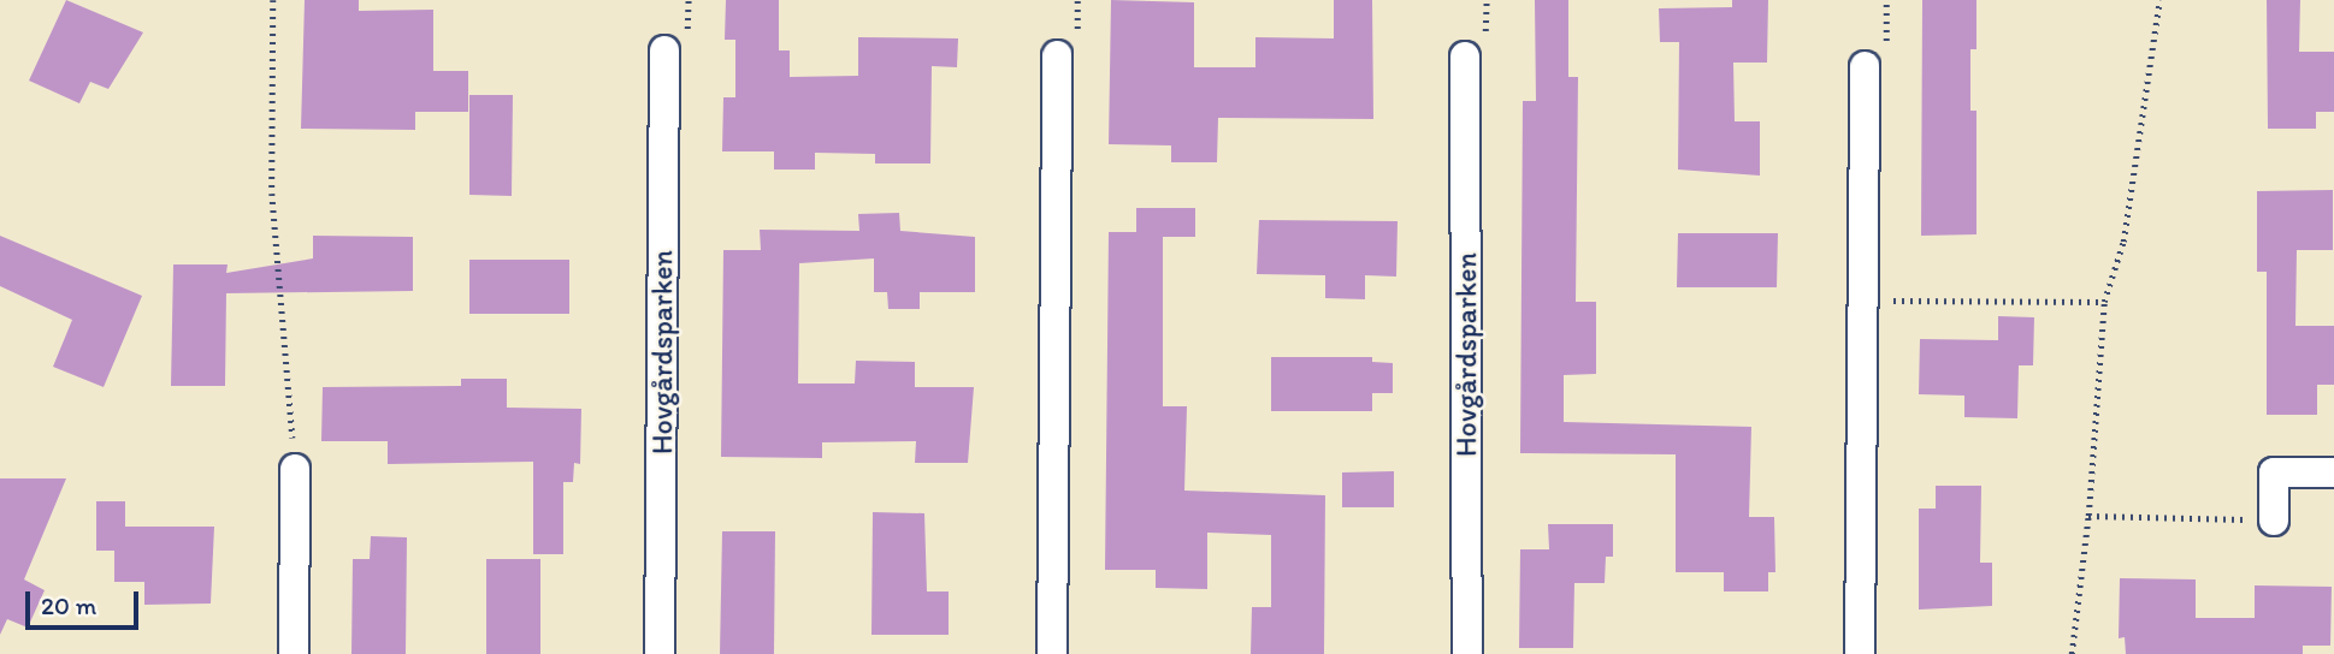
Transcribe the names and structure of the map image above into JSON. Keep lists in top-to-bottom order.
{
  "streets": {
    "street": ["Hovgårdsparken"]
  },
  "scale_bar": "20 m"
}
